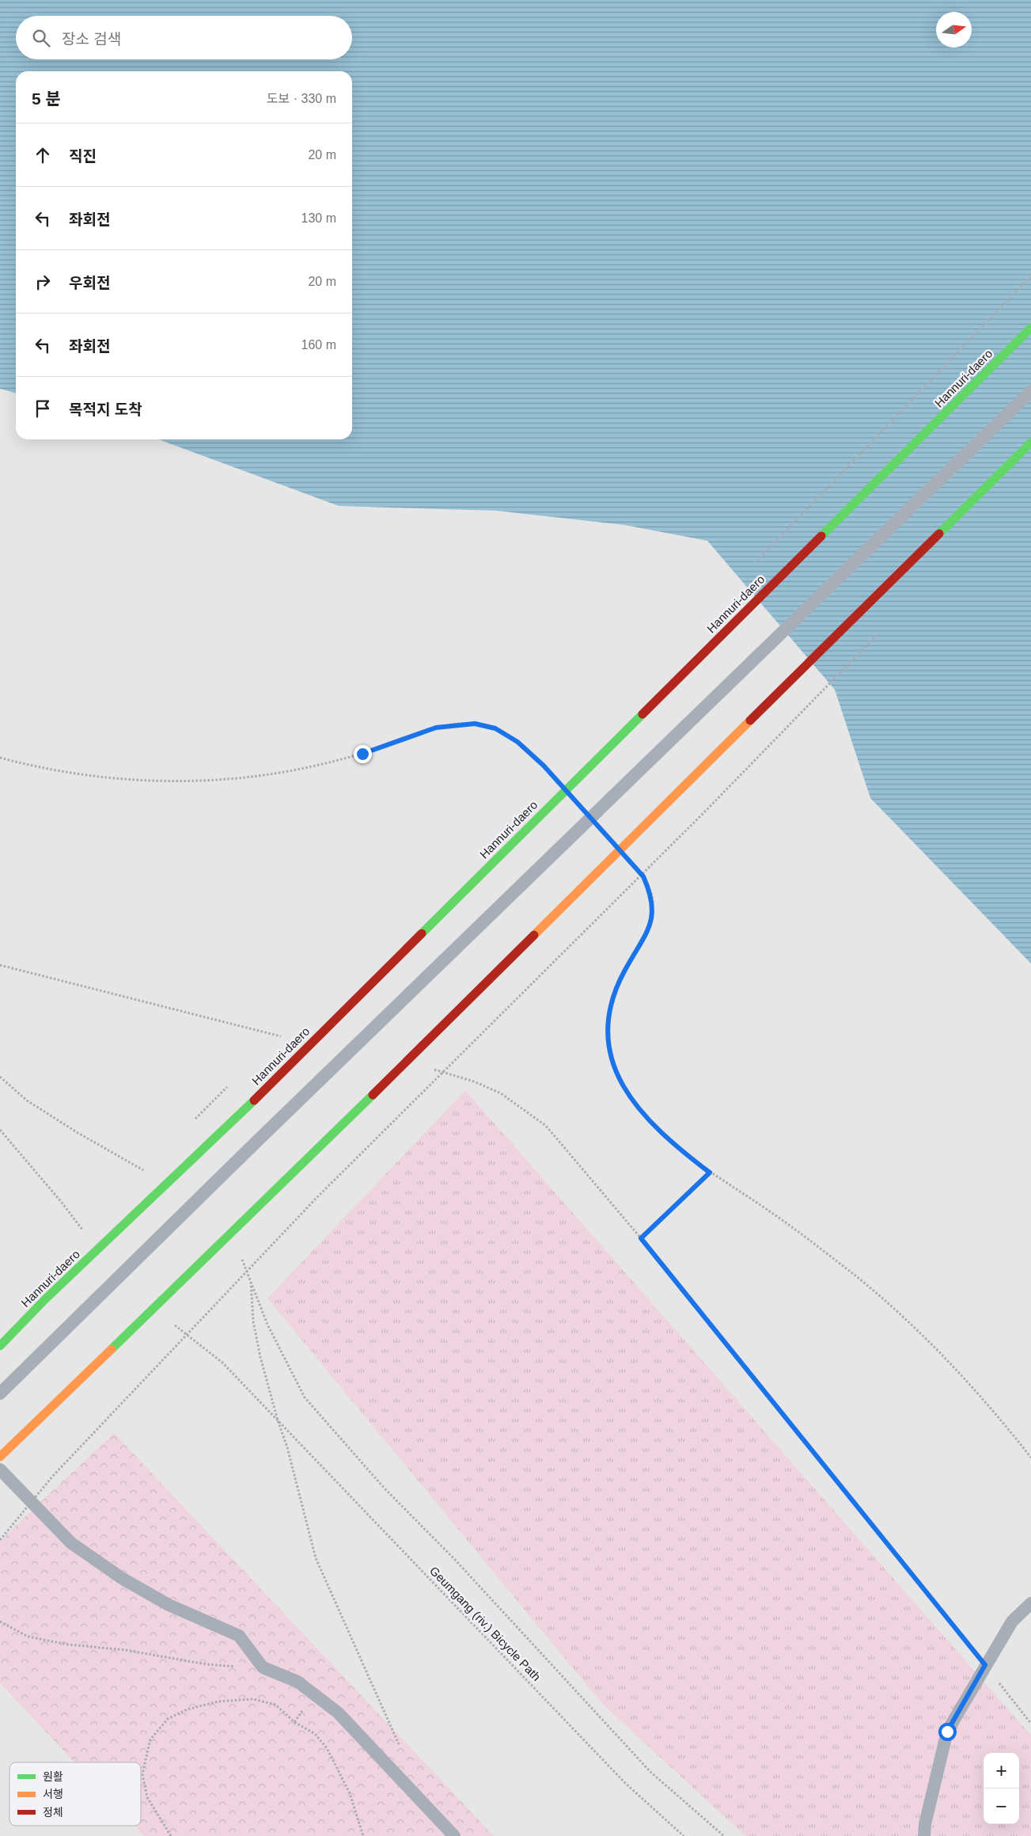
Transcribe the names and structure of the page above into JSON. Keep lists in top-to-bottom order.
{
  "streets": {
    "street": ["Hannuri-daero"],
    "path": ["Geumgang (riv.) Bicycle Path"]
  },
  "legend": ["원활", "서행", "정체"],
  "north": "right",
  "page": {
    "search": "장소 검색",
    "heading": ["5 분", "도보 · 330 m"],
    "list": [
      ["직진", "20 m"],
      ["좌회전", "130 m"],
      ["우회전", "20 m"],
      ["좌회전", "160 m"],
      "목적지 도착"
    ],
    "map_buttons": ["+", "−"]
  }
}
